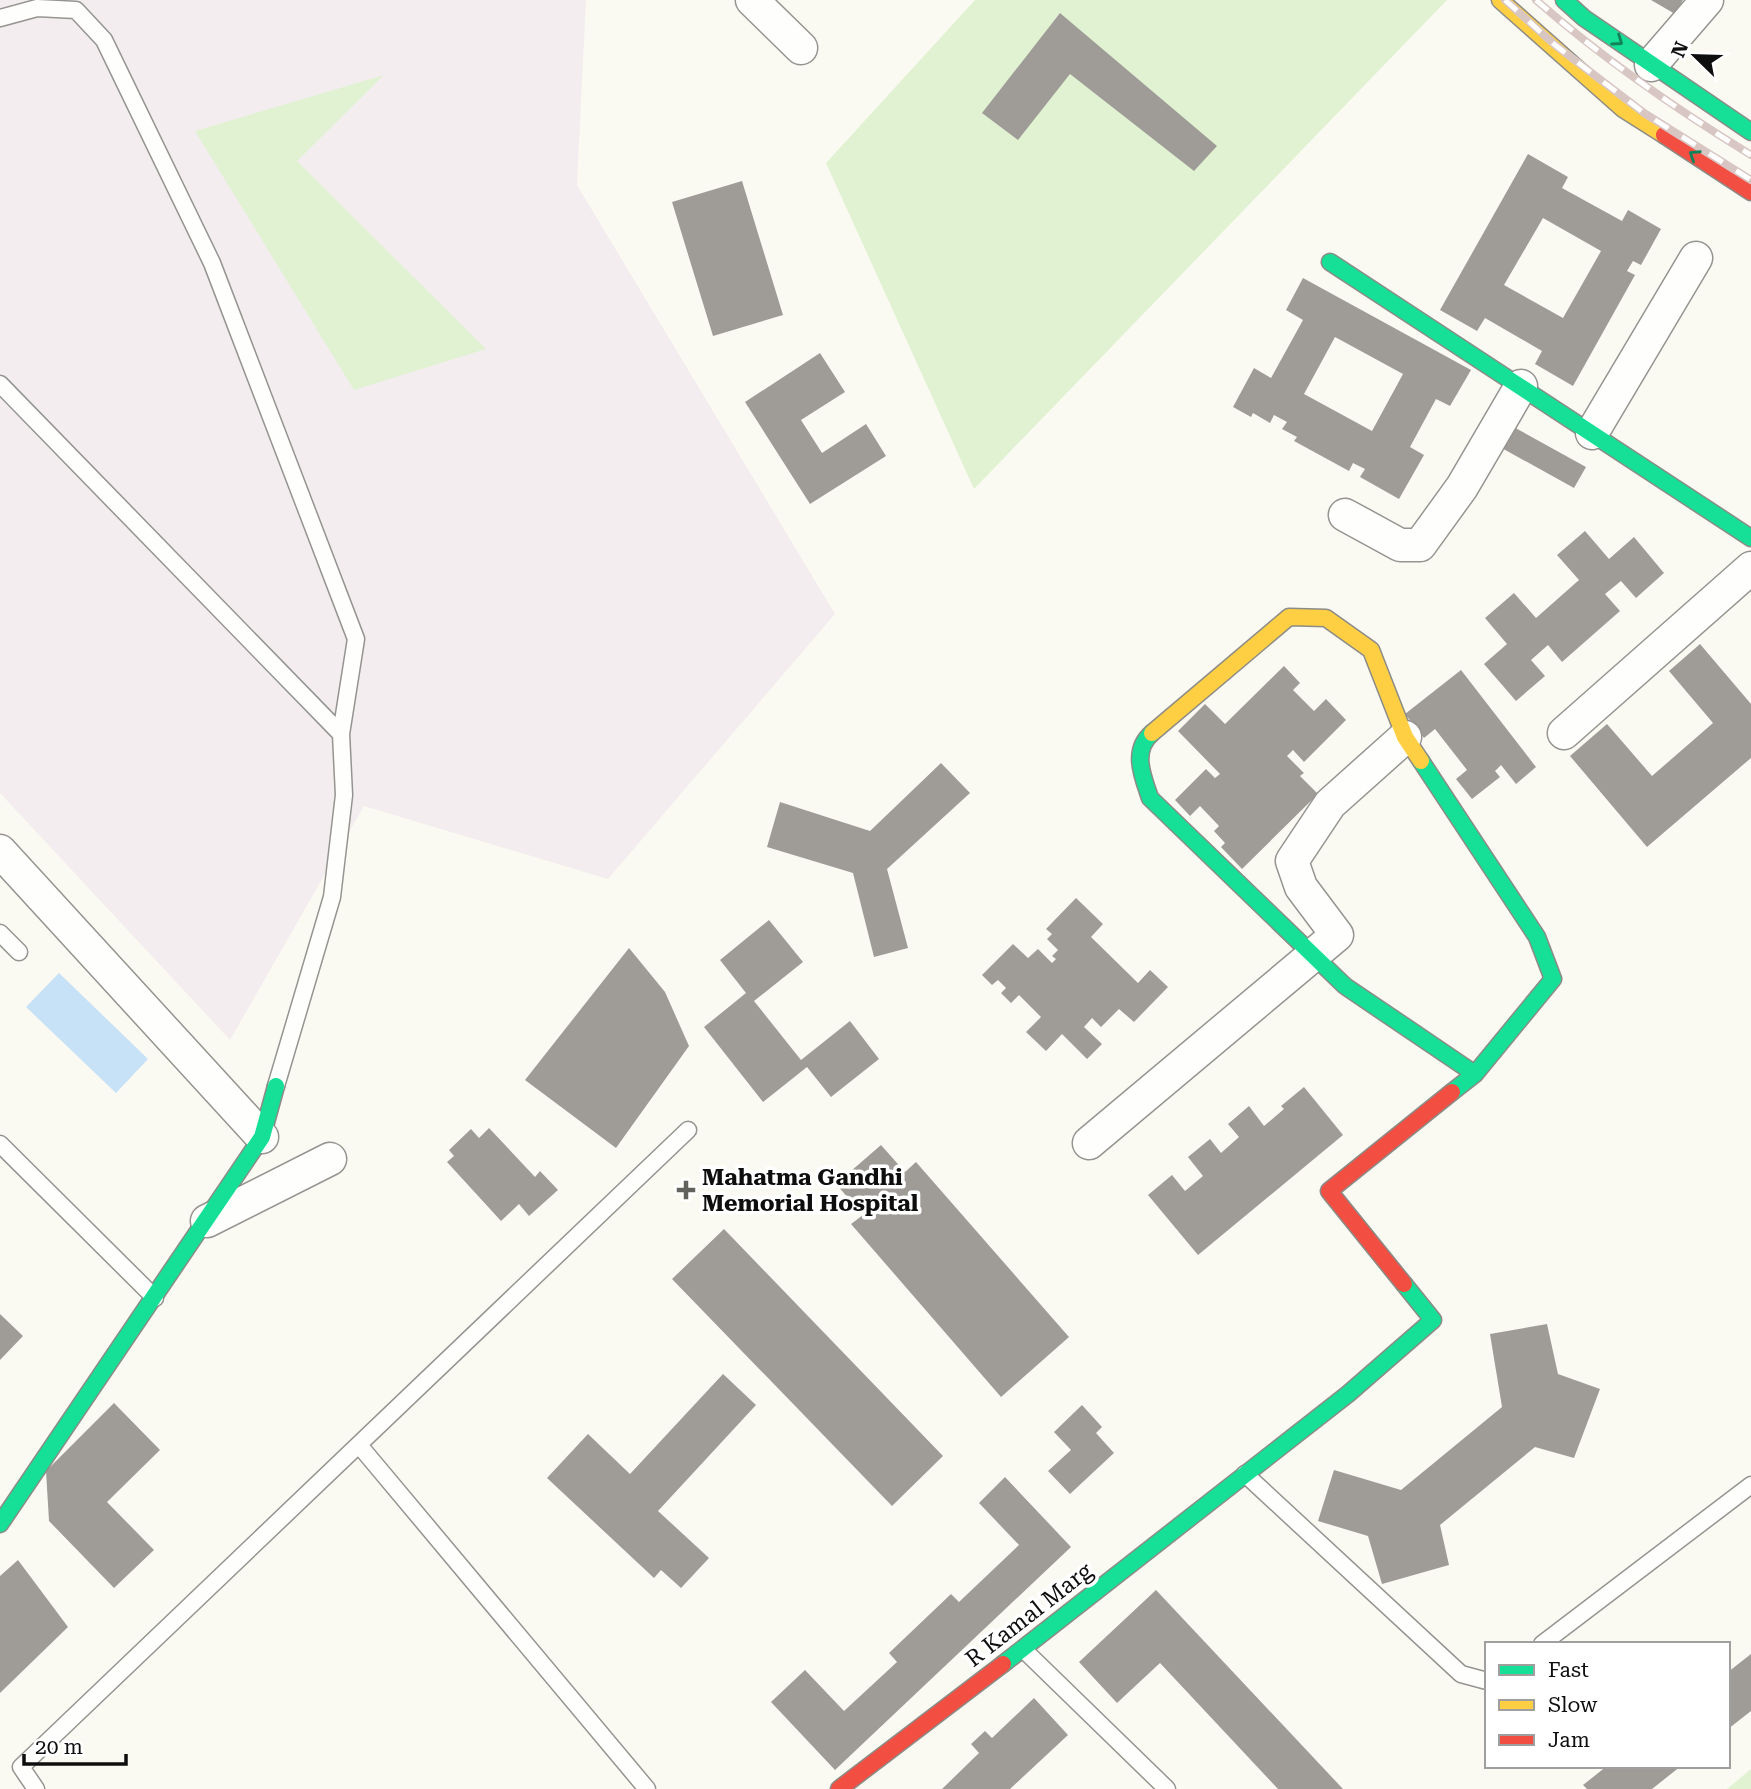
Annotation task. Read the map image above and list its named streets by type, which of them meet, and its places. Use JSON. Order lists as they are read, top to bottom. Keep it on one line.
{"streets":{"street":["R Kamal Marg"]},"places":{"health":["Mahatma Gandhi Memorial Hospital"]},"legend":["Fast","Slow","Jam"],"scale_bar":"20 m","north":"top left"}
